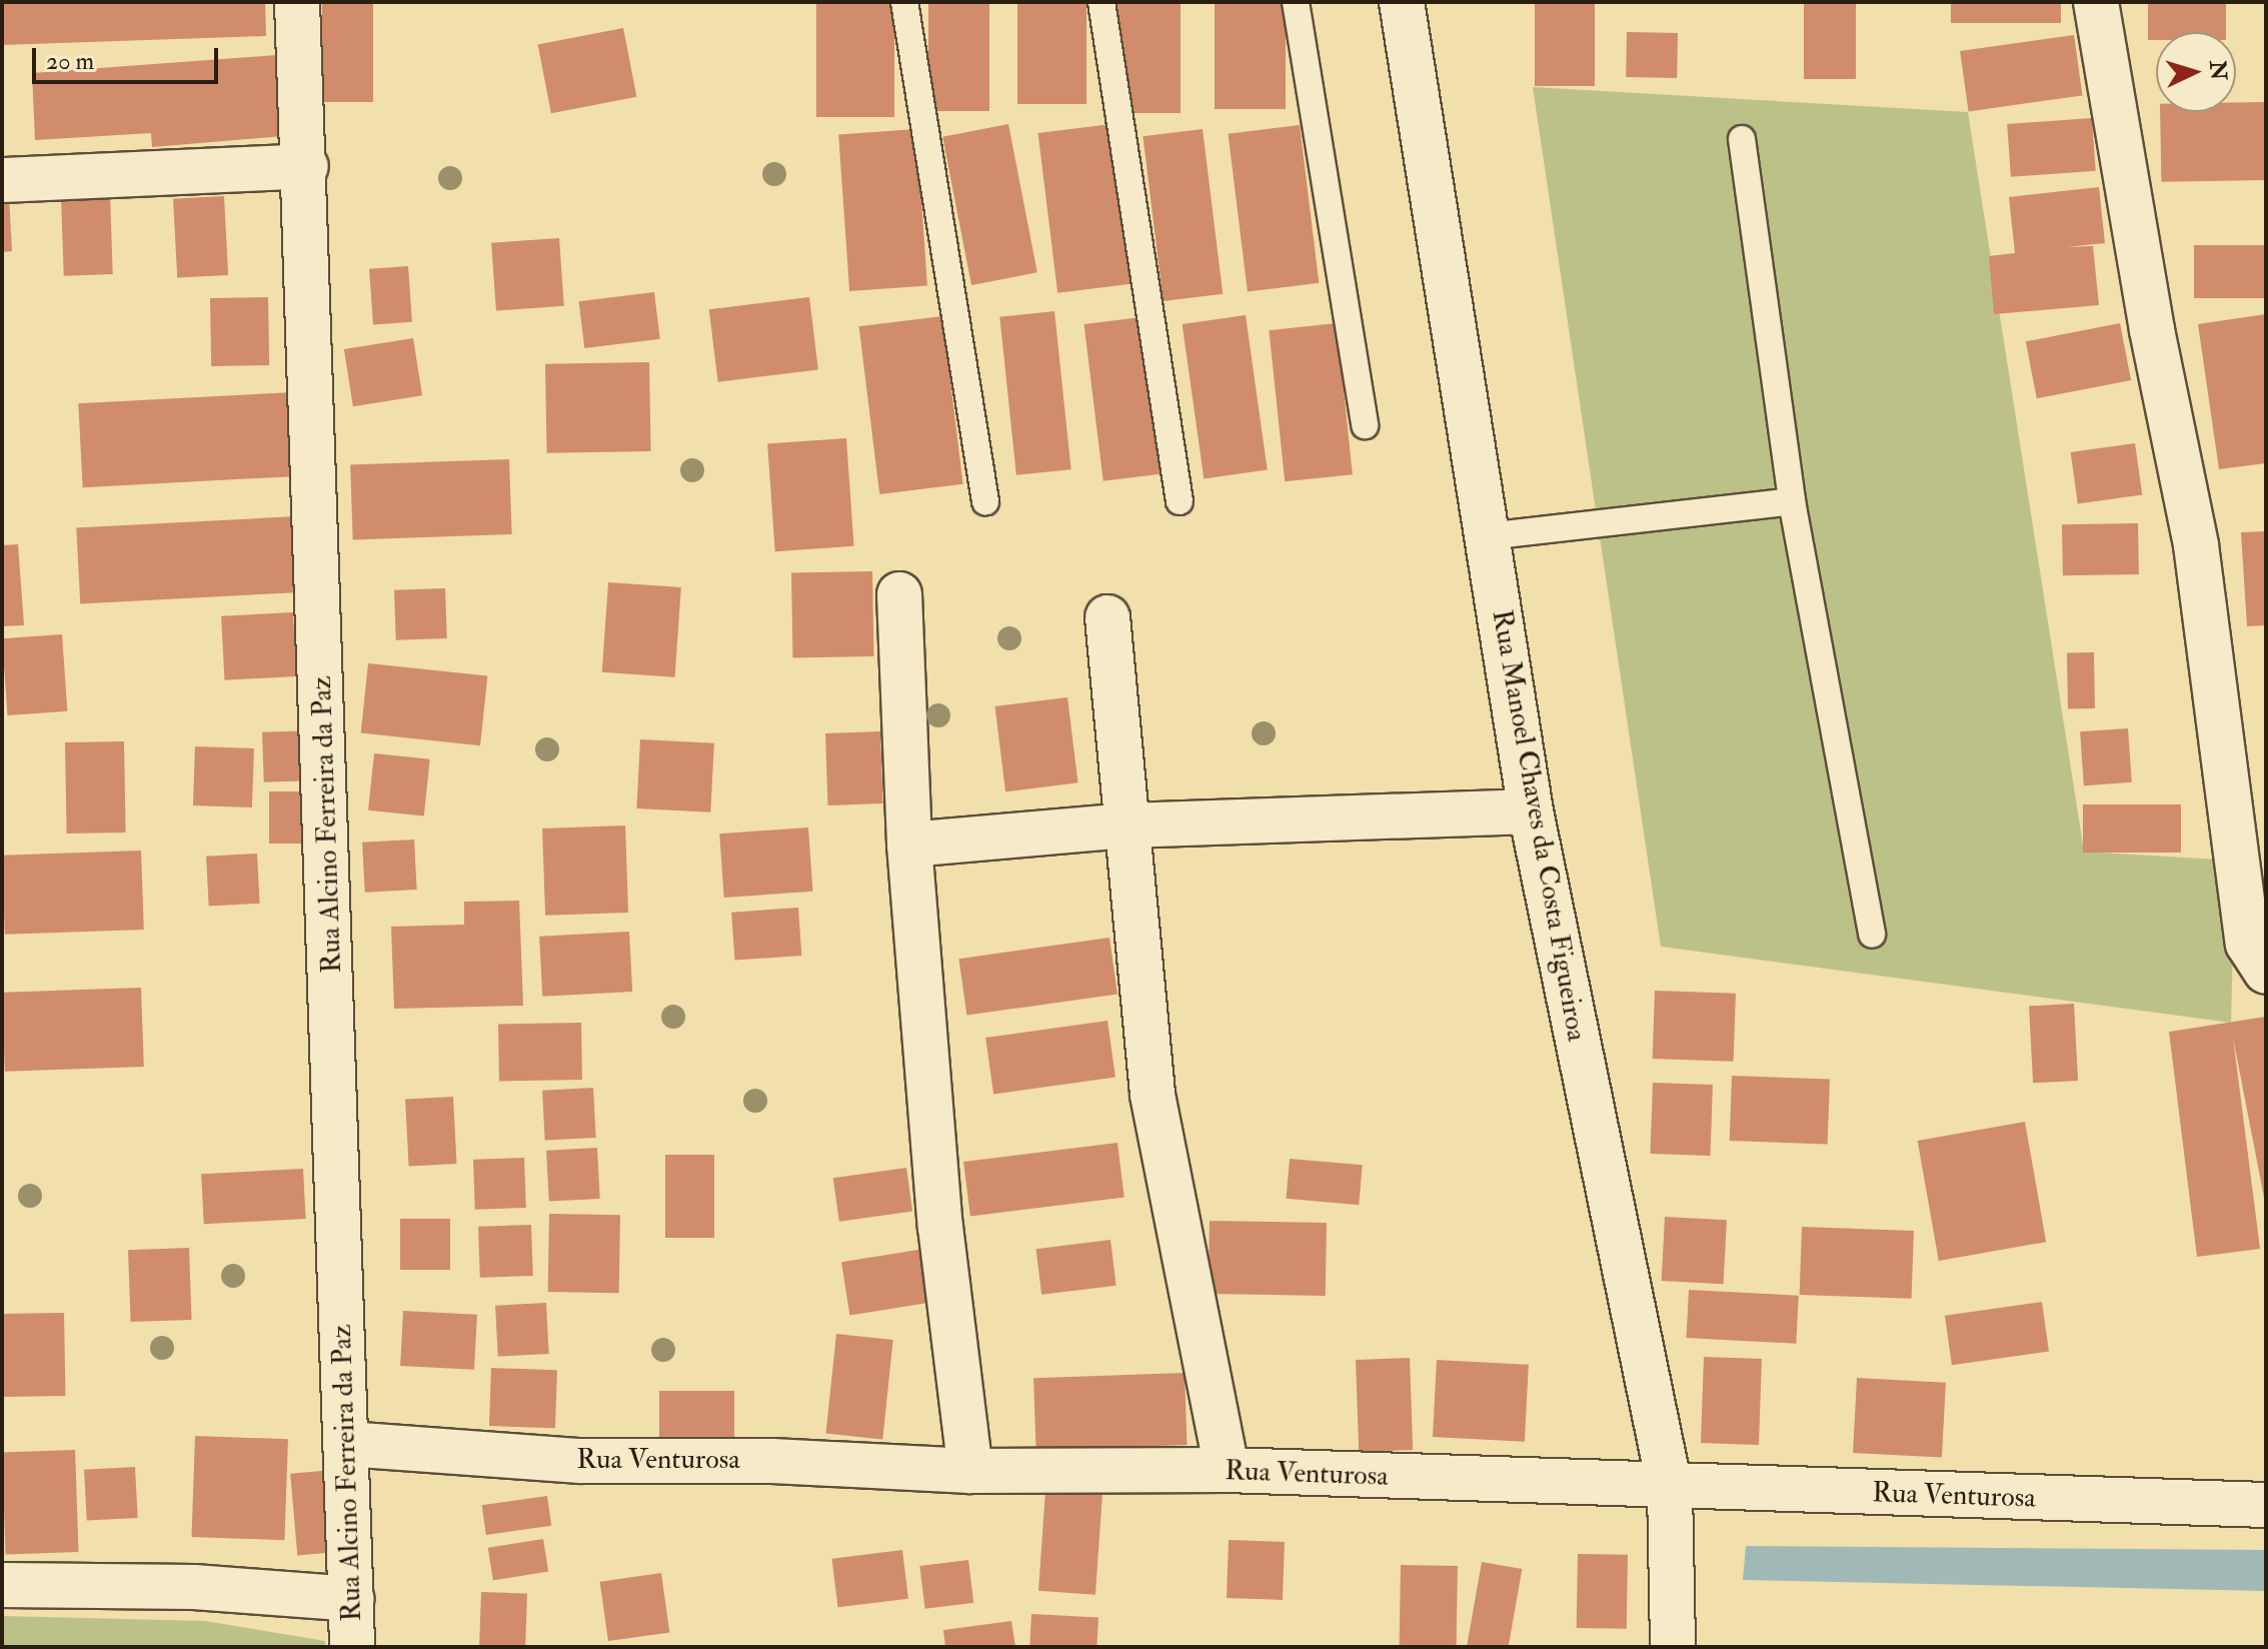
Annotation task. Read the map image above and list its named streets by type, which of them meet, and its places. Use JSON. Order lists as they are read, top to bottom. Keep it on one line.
{"streets":{"street":["Rua Alcino Ferreira da Paz","Rua Manoel Chaves da Costa Figueiroa","Rua Venturosa"]},"crossings":[["Rua Alcino Ferreira da Paz","Rua Venturosa"],["Rua Manoel Chaves da Costa Figueiroa","Rua Venturosa"]],"scale_bar":"20 m","north":"right"}
